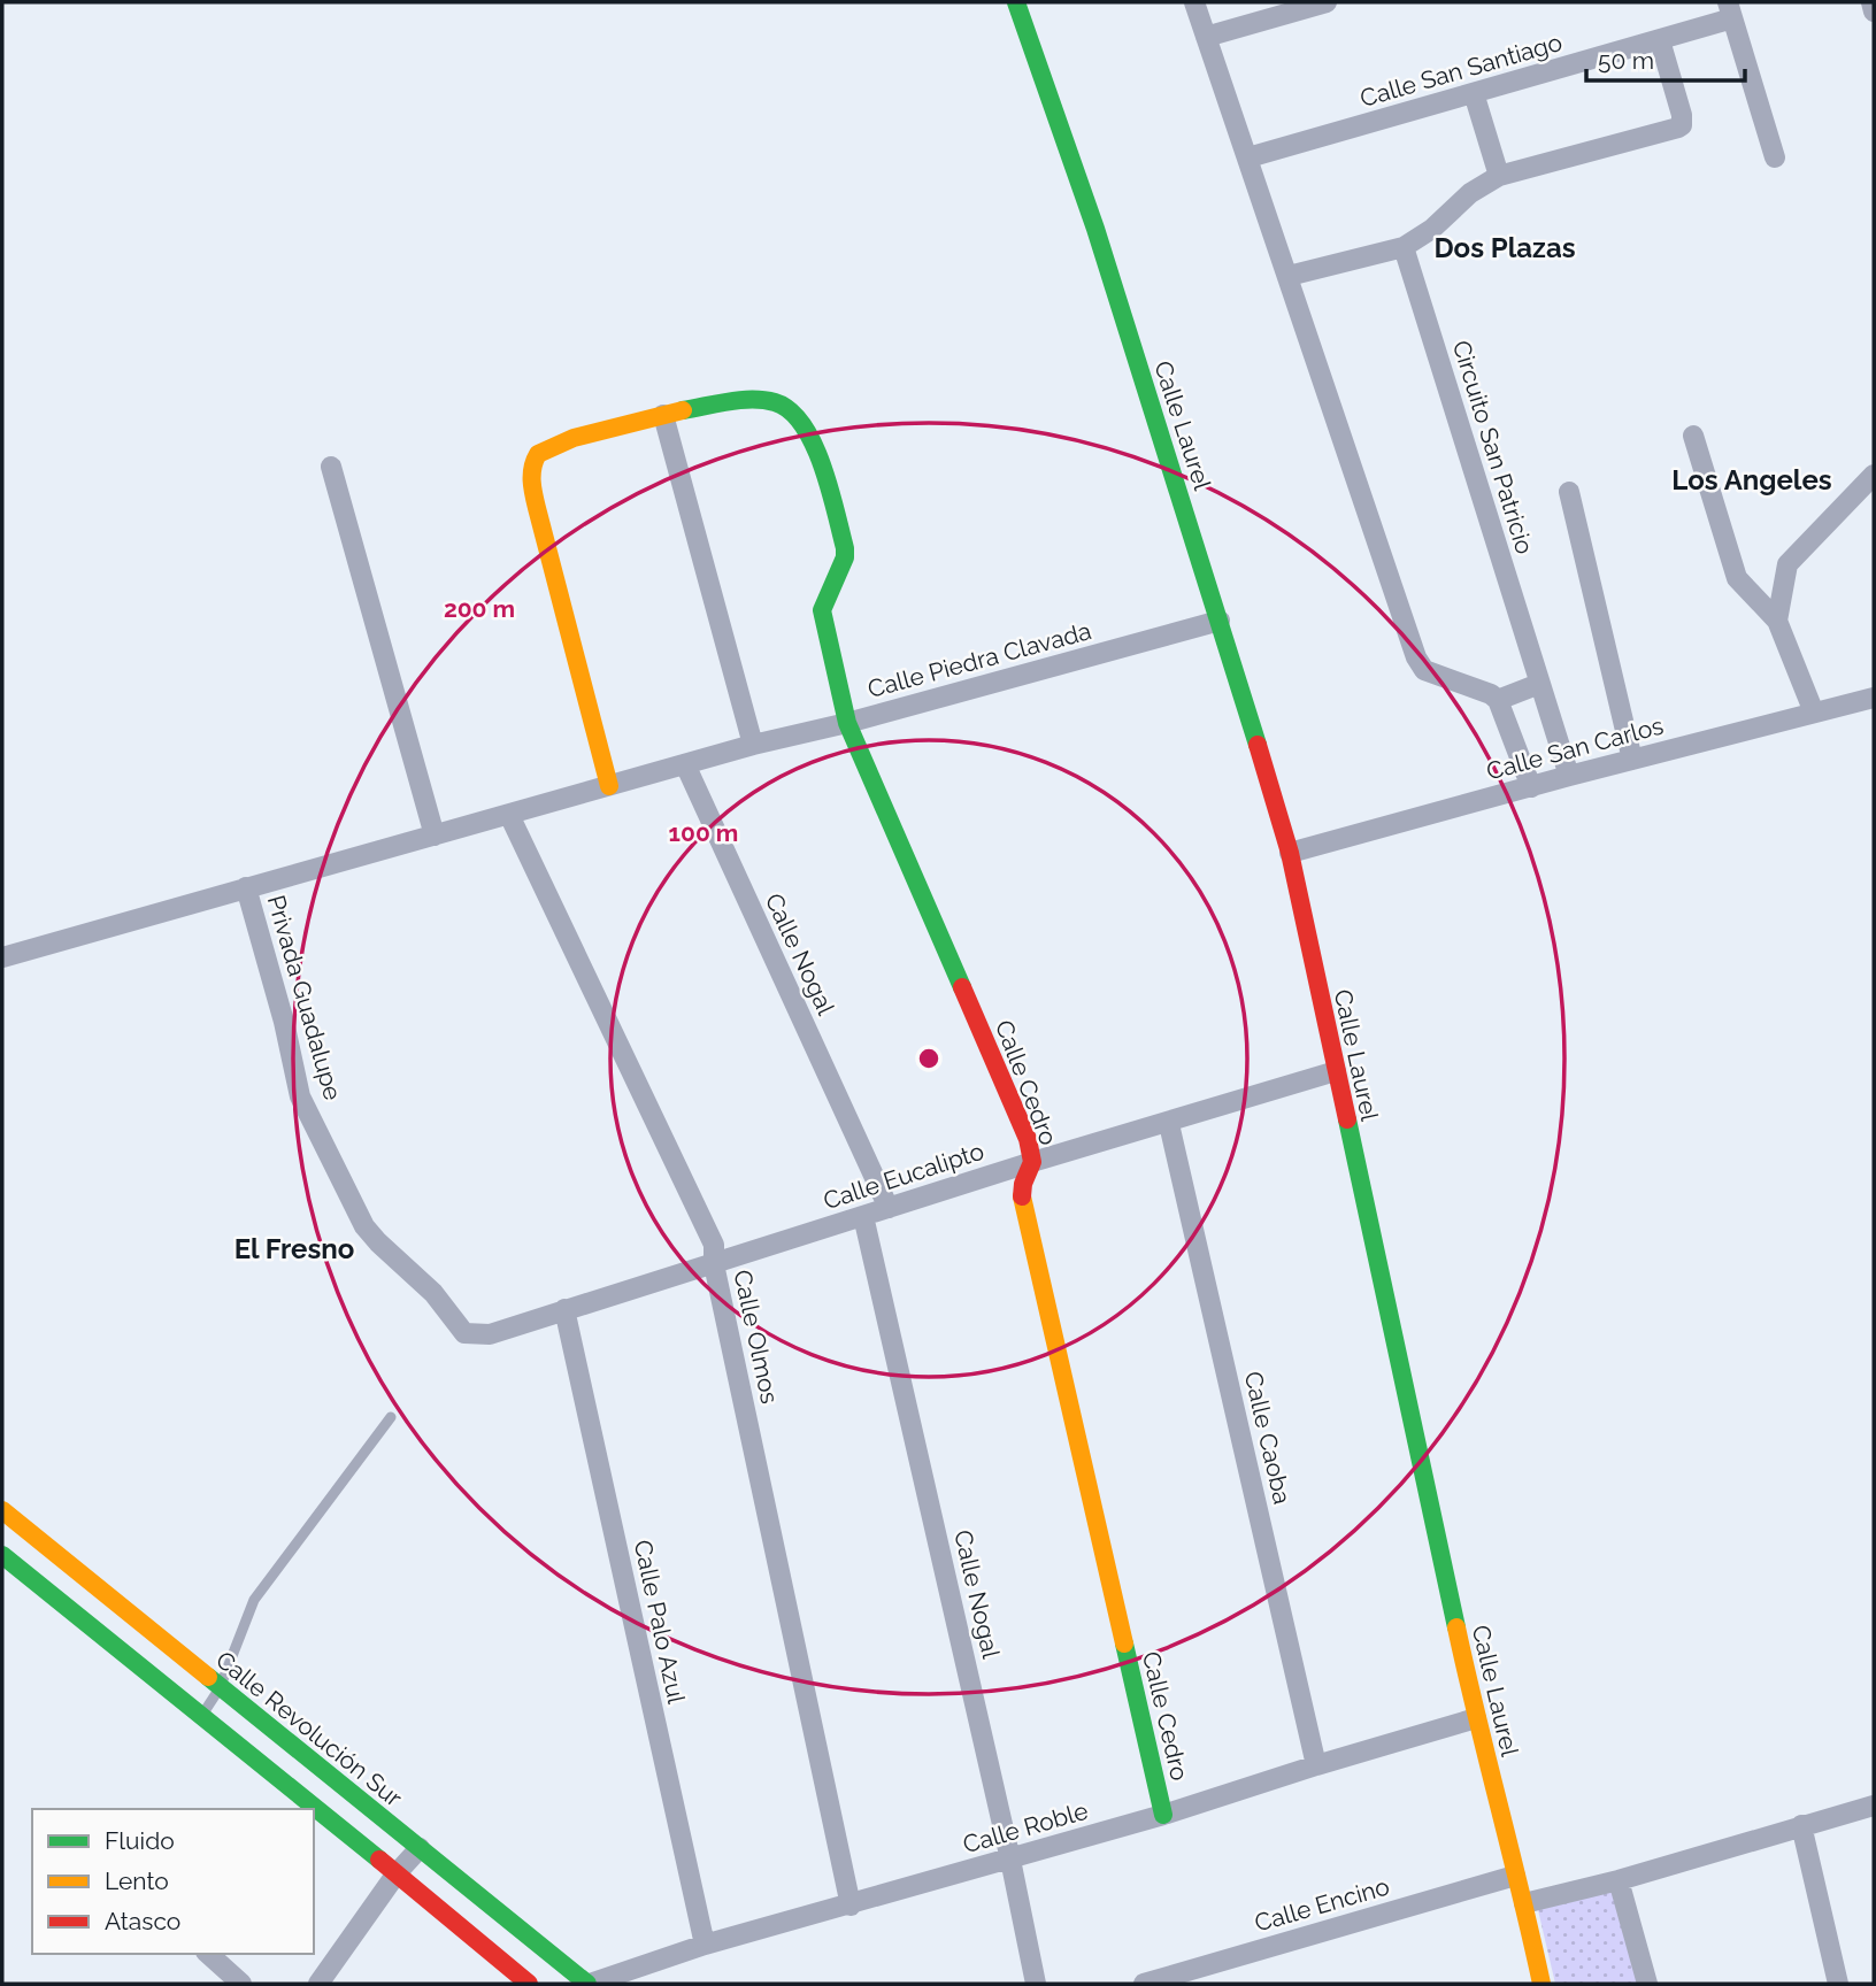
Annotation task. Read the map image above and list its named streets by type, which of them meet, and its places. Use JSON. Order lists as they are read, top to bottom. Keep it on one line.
{"streets":{"street":["Calle San Santiago","Calle Laurel","Circuito San Patricio","Calle Piedra Clavada","Calle San Carlos","Calle Nogal","Privada Guadalupe","Calle Cedro","Calle Eucalipto","Calle Olmos","Calle Caoba","Calle Palo Azul","Calle Revolución Sur","Calle Roble","Calle Encino"]},"crossings":[["Calle Laurel","Calle Piedra Clavada"],["Calle Laurel","Calle San Carlos"],["Calle Laurel","Calle Eucalipto"],["Calle Laurel","Calle Roble"],["Calle Laurel","Calle Encino"],["Circuito San Patricio","Calle San Carlos"],["Calle Piedra Clavada","Calle Nogal"],["Calle Piedra Clavada","Privada Guadalupe"],["Calle Piedra Clavada","Calle Cedro"],["Calle Piedra Clavada","Calle Olmos"],["Calle Nogal","Calle Eucalipto"],["Calle Nogal","Calle Roble"],["Privada Guadalupe","Calle Eucalipto"],["Calle Cedro","Calle Eucalipto"],["Calle Cedro","Calle Roble"],["Calle Eucalipto","Calle Olmos"],["Calle Eucalipto","Calle Caoba"],["Calle Eucalipto","Calle Palo Azul"],["Calle Olmos","Calle Roble"],["Calle Caoba","Calle Roble"],["Calle Palo Azul","Calle Roble"],["Calle Revolución Sur","Calle Roble"]],"districts":["Dos Plazas","Los Angeles","El Fresno"],"legend":["Fluido","Lento","Atasco"],"scale_bar":"50 m","rings":["200 m","100 m"]}
